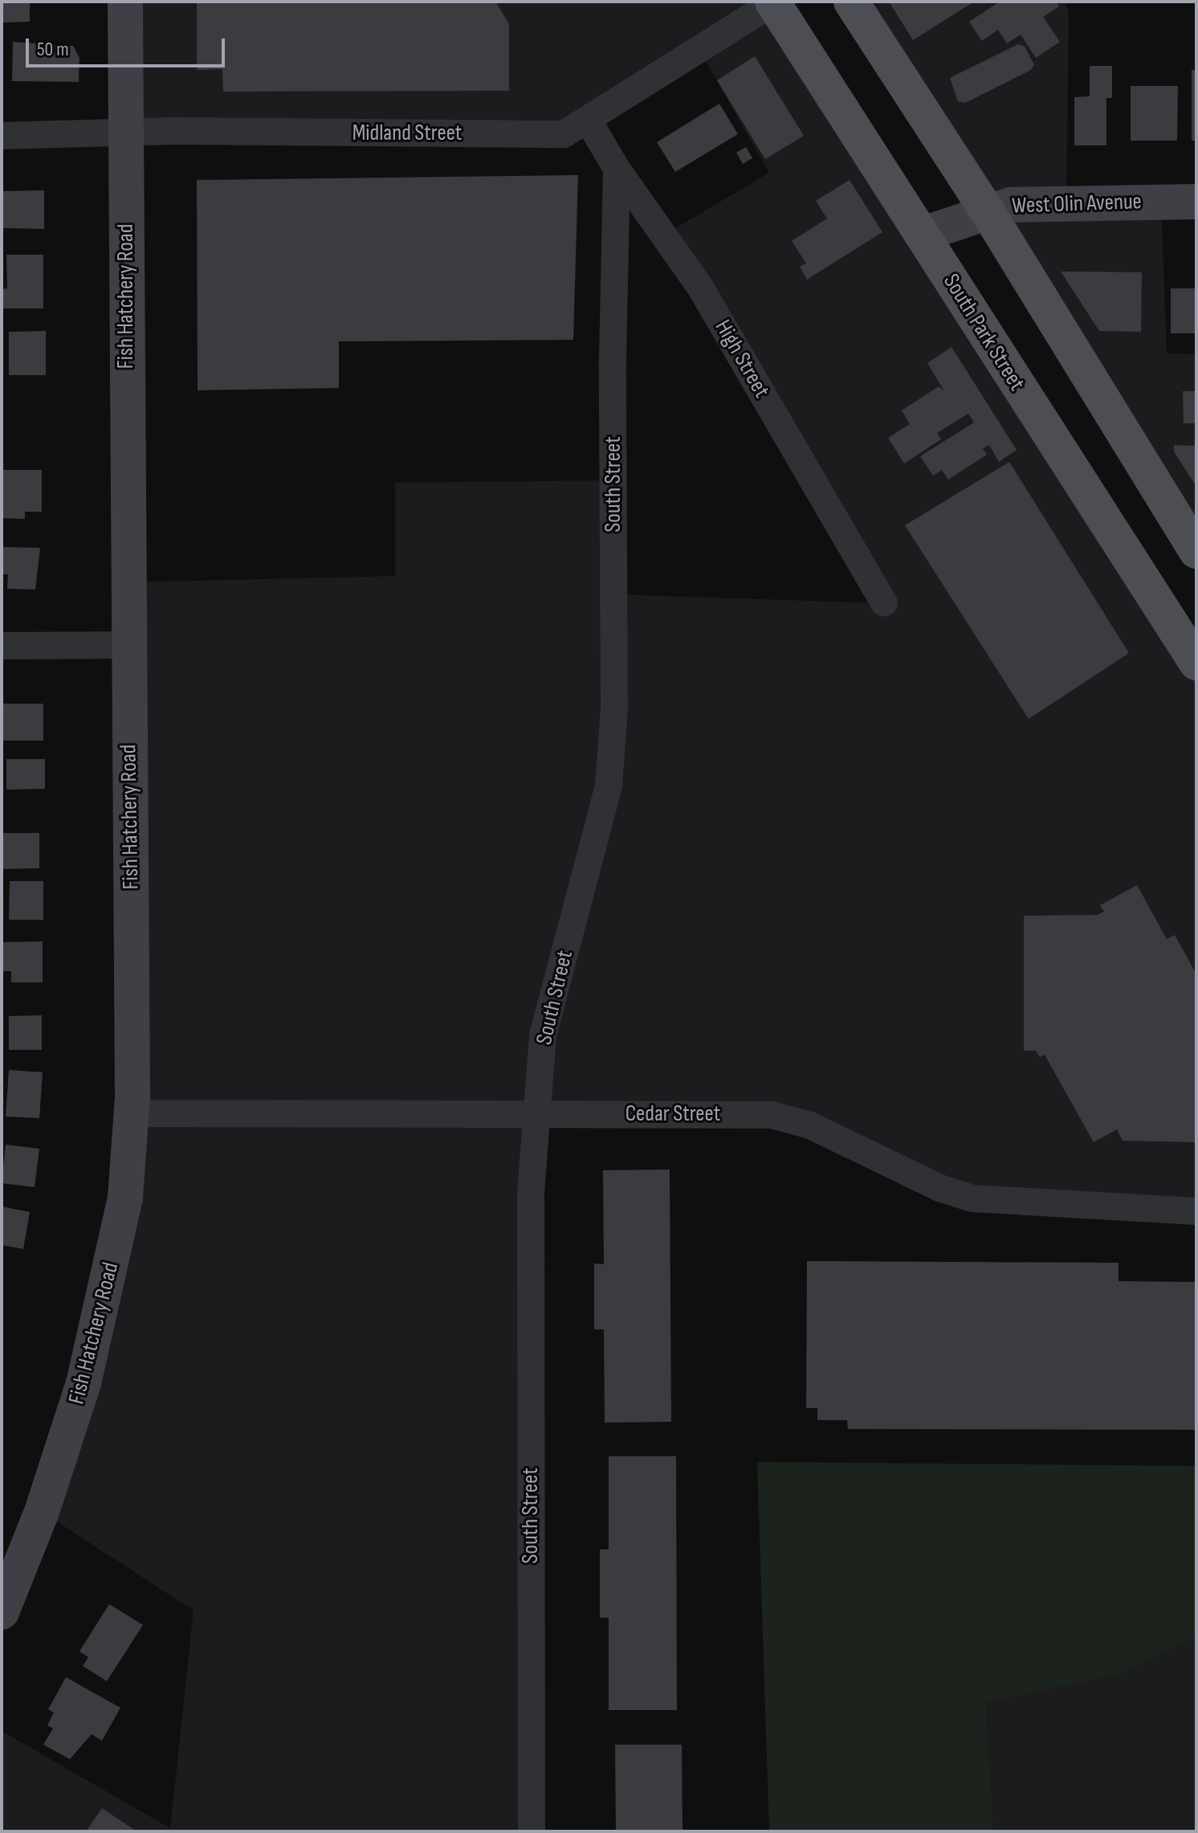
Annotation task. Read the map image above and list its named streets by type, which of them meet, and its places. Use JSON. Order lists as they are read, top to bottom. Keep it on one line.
{"streets":{"main road":["West Olin Avenue","Fish Hatchery Road","South Park Street"],"street":["Midland Street","High Street","South Street","Cedar Street"]},"crossings":[["Midland Street","Fish Hatchery Road"],["Midland Street","South Park Street"],["Midland Street","High Street"],["West Olin Avenue","South Park Street"],["Fish Hatchery Road","Cedar Street"],["High Street","South Street"],["South Street","Cedar Street"]],"scale_bar":"50 m"}
